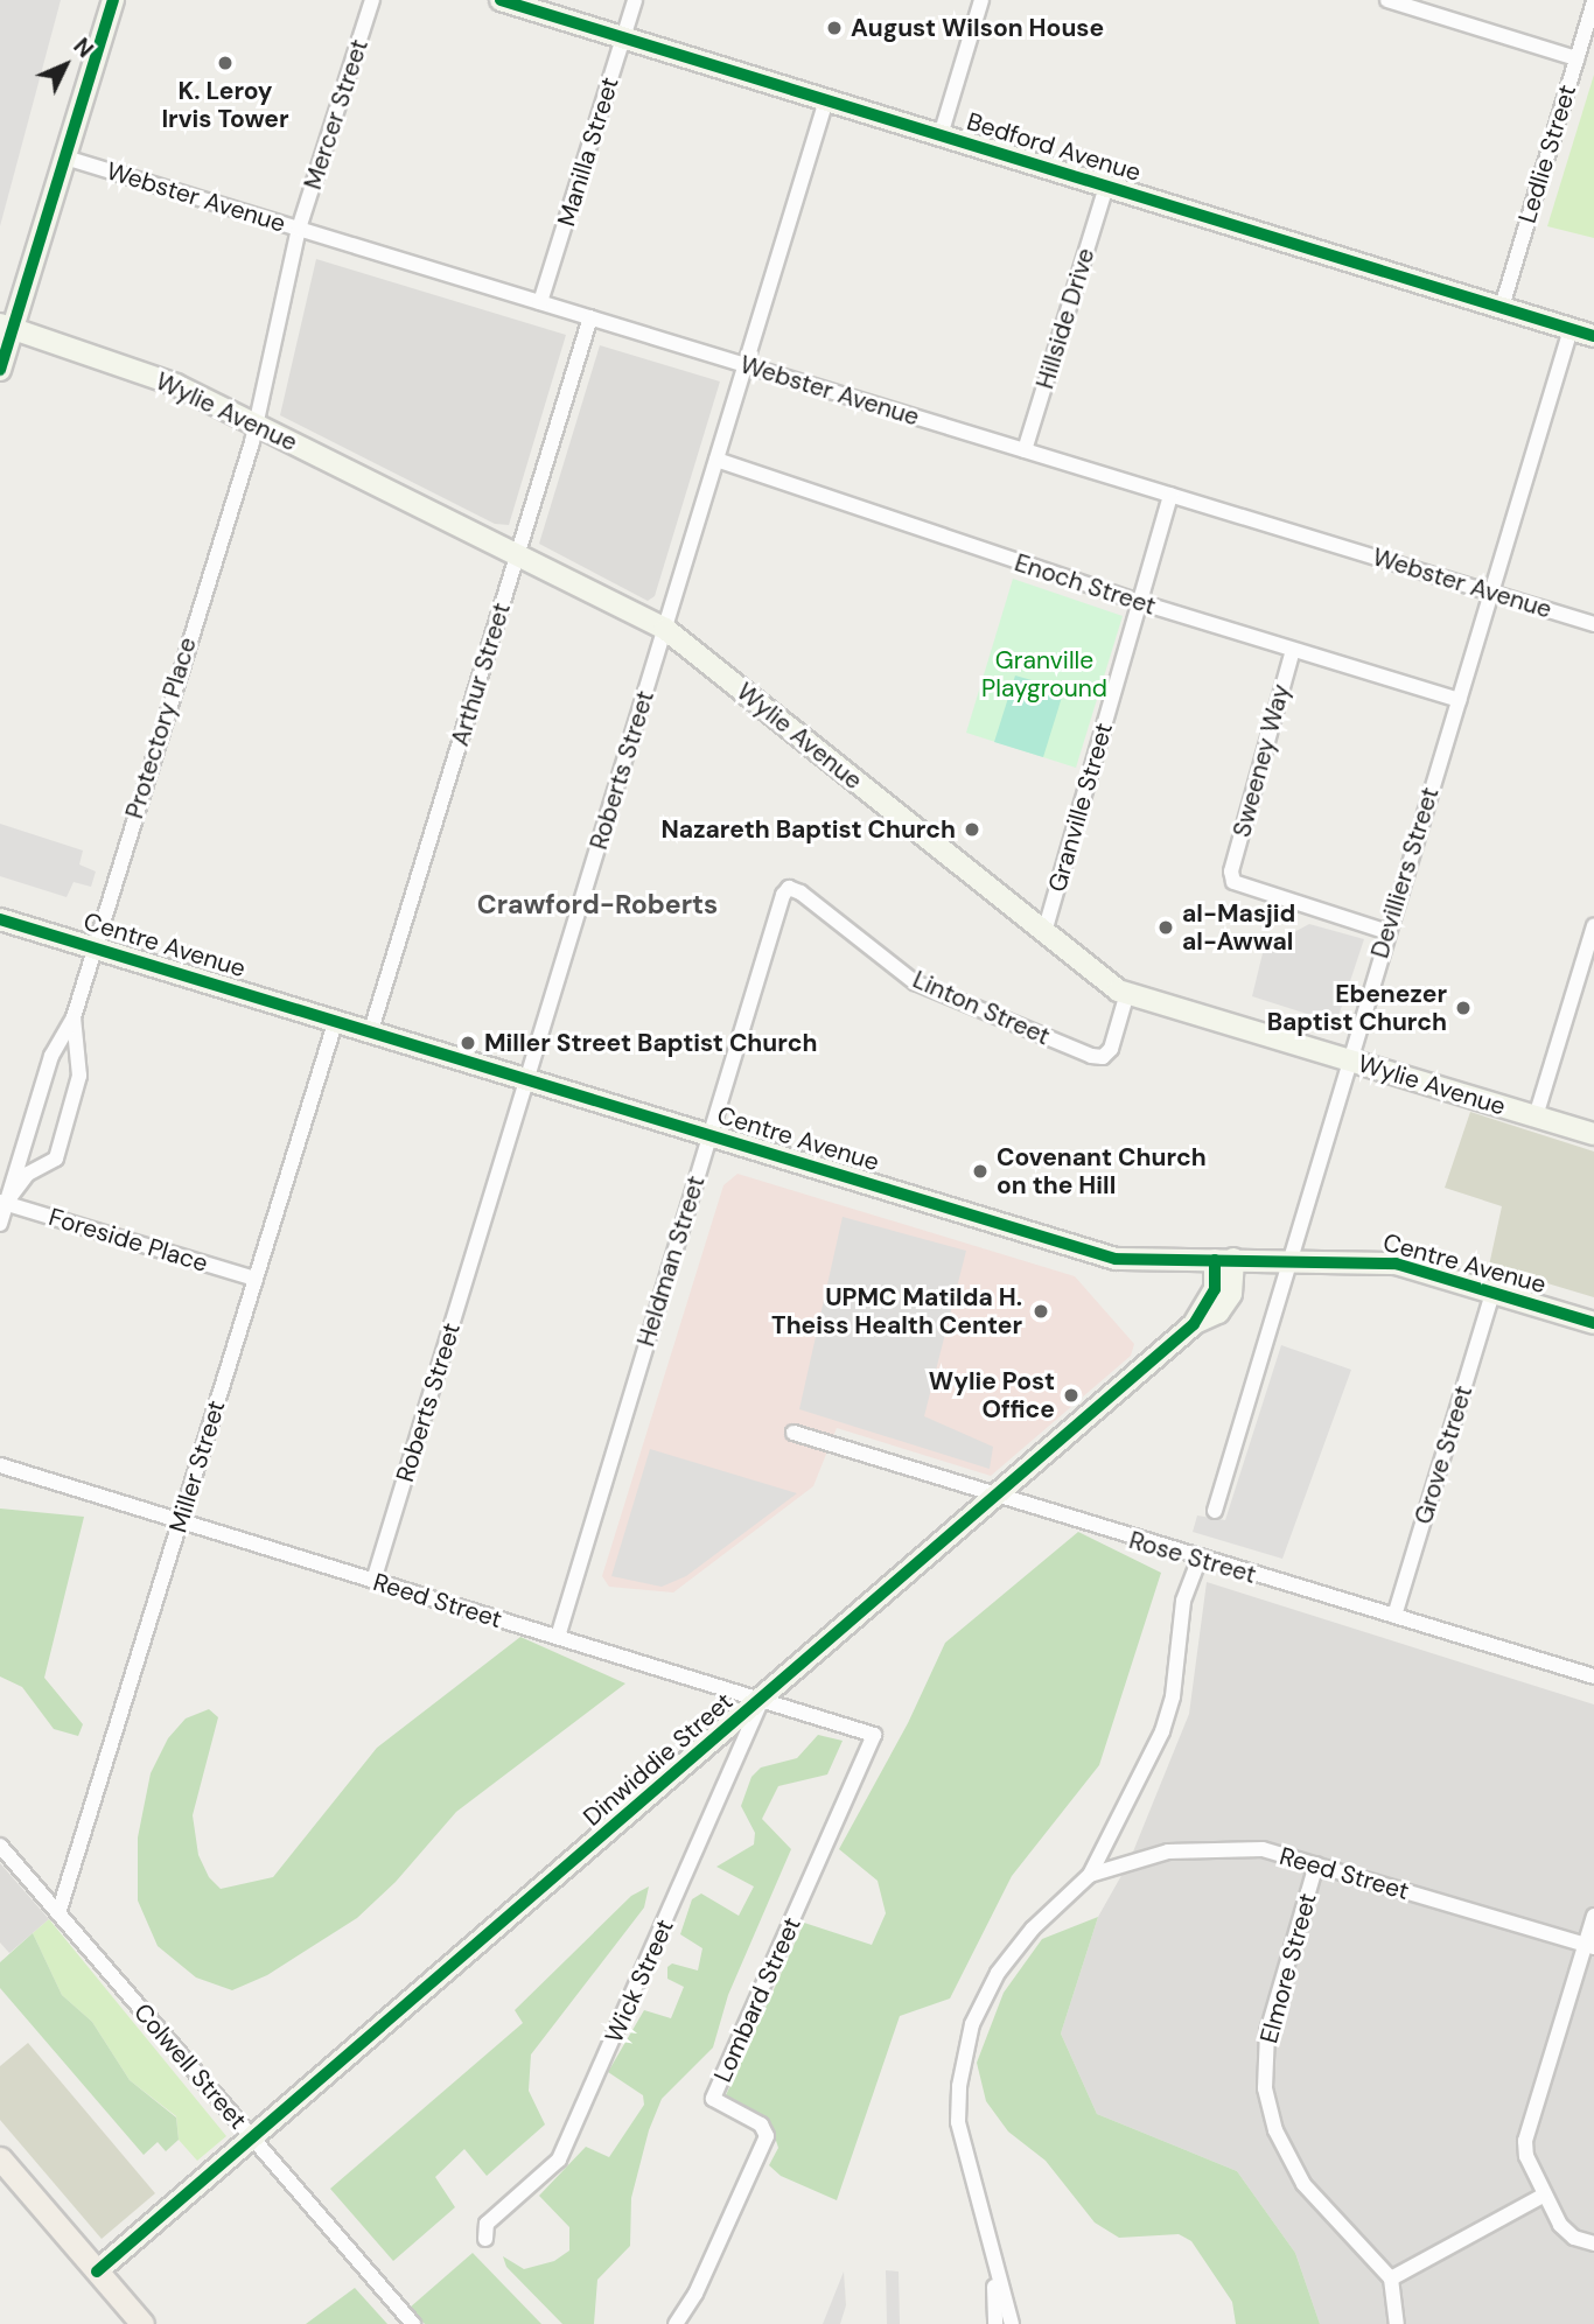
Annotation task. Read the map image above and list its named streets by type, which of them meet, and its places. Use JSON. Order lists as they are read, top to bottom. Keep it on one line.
{"streets":{"street":["Mercer Street","Bedford Avenue","Manilla Street","Ledlie Street","Webster Avenue","Hillside Drive","Wylie Avenue","Enoch Street","Arthur Street","Protectory Place","Sweeney Way","Roberts Street","Granville Street","Devilliers Street","Centre Avenue","Linton Street","Foreside Place","Heldman Street","Grove Street","Miller Street","Rose Street","Reed Street","Dinwiddie Street","Elmore Street","Wick Street","Lombard Street","Colwell Street"]},"crossings":[["Mercer Street","Webster Avenue"],["Mercer Street","Protectory Place"],["Bedford Avenue","Manilla Street"],["Bedford Avenue","Ledlie Street"],["Bedford Avenue","Hillside Drive"],["Bedford Avenue","Roberts Street"],["Bedford Avenue","Devilliers Street"],["Manilla Street","Webster Avenue"],["Webster Avenue","Hillside Drive"],["Webster Avenue","Arthur Street"],["Webster Avenue","Protectory Place"],["Webster Avenue","Roberts Street"],["Webster Avenue","Granville Street"],["Webster Avenue","Devilliers Street"],["Wylie Avenue","Arthur Street"],["Wylie Avenue","Protectory Place"],["Wylie Avenue","Roberts Street"],["Wylie Avenue","Granville Street"],["Wylie Avenue","Devilliers Street"],["Wylie Avenue","Linton Street"],["Enoch Street","Sweeney Way"],["Enoch Street","Roberts Street"],["Enoch Street","Granville Street"],["Enoch Street","Devilliers Street"],["Arthur Street","Centre Avenue"],["Protectory Place","Centre Avenue"],["Sweeney Way","Devilliers Street"],["Roberts Street","Centre Avenue"],["Roberts Street","Reed Street"],["Devilliers Street","Centre Avenue"],["Centre Avenue","Heldman Street"],["Centre Avenue","Grove Street"],["Centre Avenue","Miller Street"],["Centre Avenue","Dinwiddie Street"],["Linton Street","Heldman Street"],["Foreside Place","Miller Street"],["Heldman Street","Reed Street"],["Grove Street","Rose Street"],["Miller Street","Reed Street"],["Miller Street","Colwell Street"],["Rose Street","Dinwiddie Street"],["Reed Street","Dinwiddie Street"],["Reed Street","Elmore Street"],["Reed Street","Wick Street"],["Reed Street","Lombard Street"],["Dinwiddie Street","Wick Street"],["Dinwiddie Street","Colwell Street"]],"districts":["Crawford-Roberts"],"parks":["Granville Playground"],"places":["August Wilson House","K. Leroy Irvis Tower","Nazareth Baptist Church","al-Masjid al-Awwal","Ebenezer Baptist Church","Miller Street Baptist Church","Covenant Church on the Hill","UPMC Matilda H. Theiss Health Center","Wylie Post Office"],"north":"top right"}
